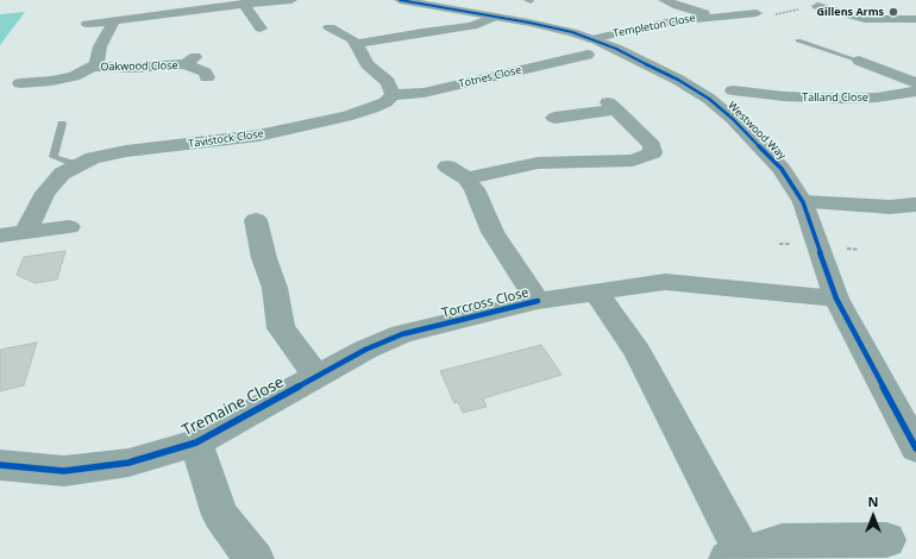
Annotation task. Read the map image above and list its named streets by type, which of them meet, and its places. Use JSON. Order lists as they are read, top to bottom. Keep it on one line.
{"streets":{"street":["Templeton Close","Oakwood Close","Totnes Close","Talland Close","Westwood Way","Tavistock Close","Torcross Close","Tremaine Close"]},"crossings":[["Templeton Close","Totnes Close"],["Templeton Close","Westwood Way"],["Totnes Close","Westwood Way"],["Totnes Close","Tavistock Close"],["Westwood Way","Torcross Close"],["Torcross Close","Tremaine Close"]],"places":["Gillens Arms"],"north":"top"}
